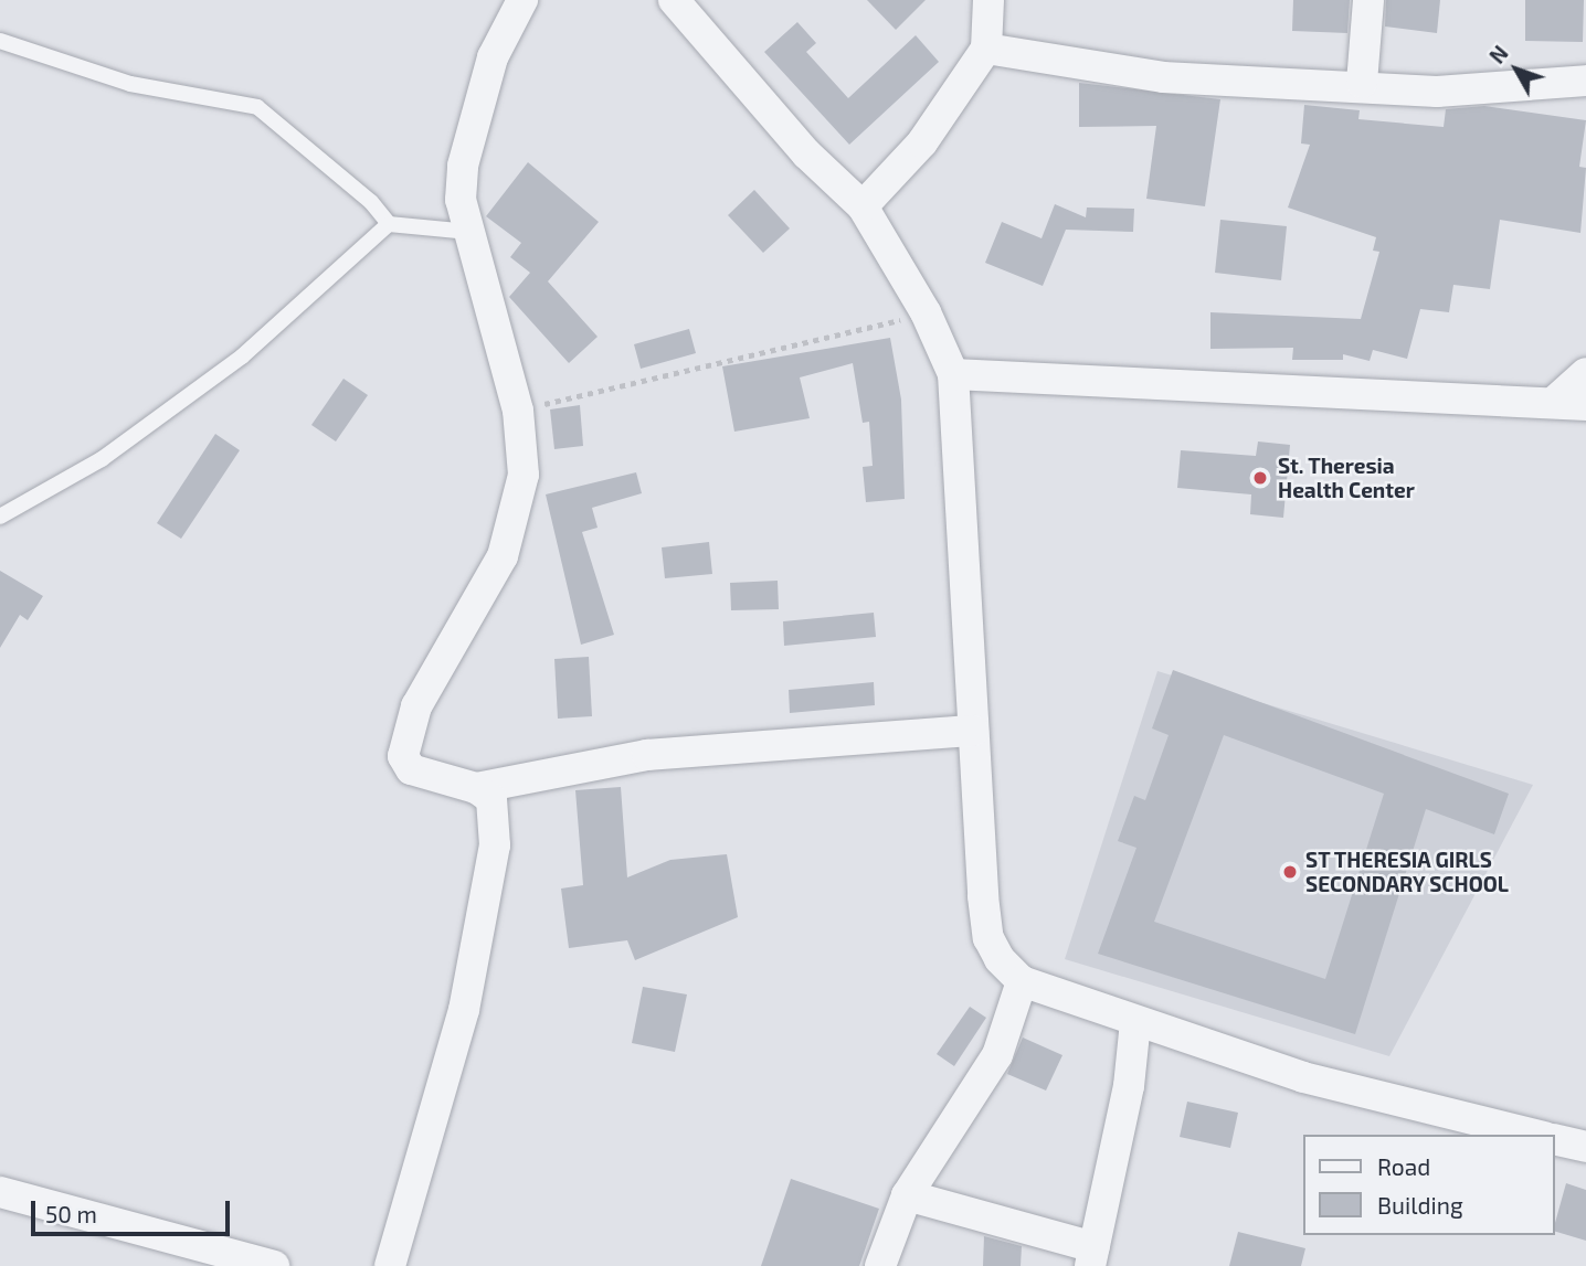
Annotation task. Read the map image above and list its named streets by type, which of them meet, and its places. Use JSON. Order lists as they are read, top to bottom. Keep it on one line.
{"places":["St. Theresia Health Center","ST THERESIA GIRLS SECONDARY SCHOOL"],"legend":["Road","Building"],"scale_bar":"50 m","north":"top left"}
